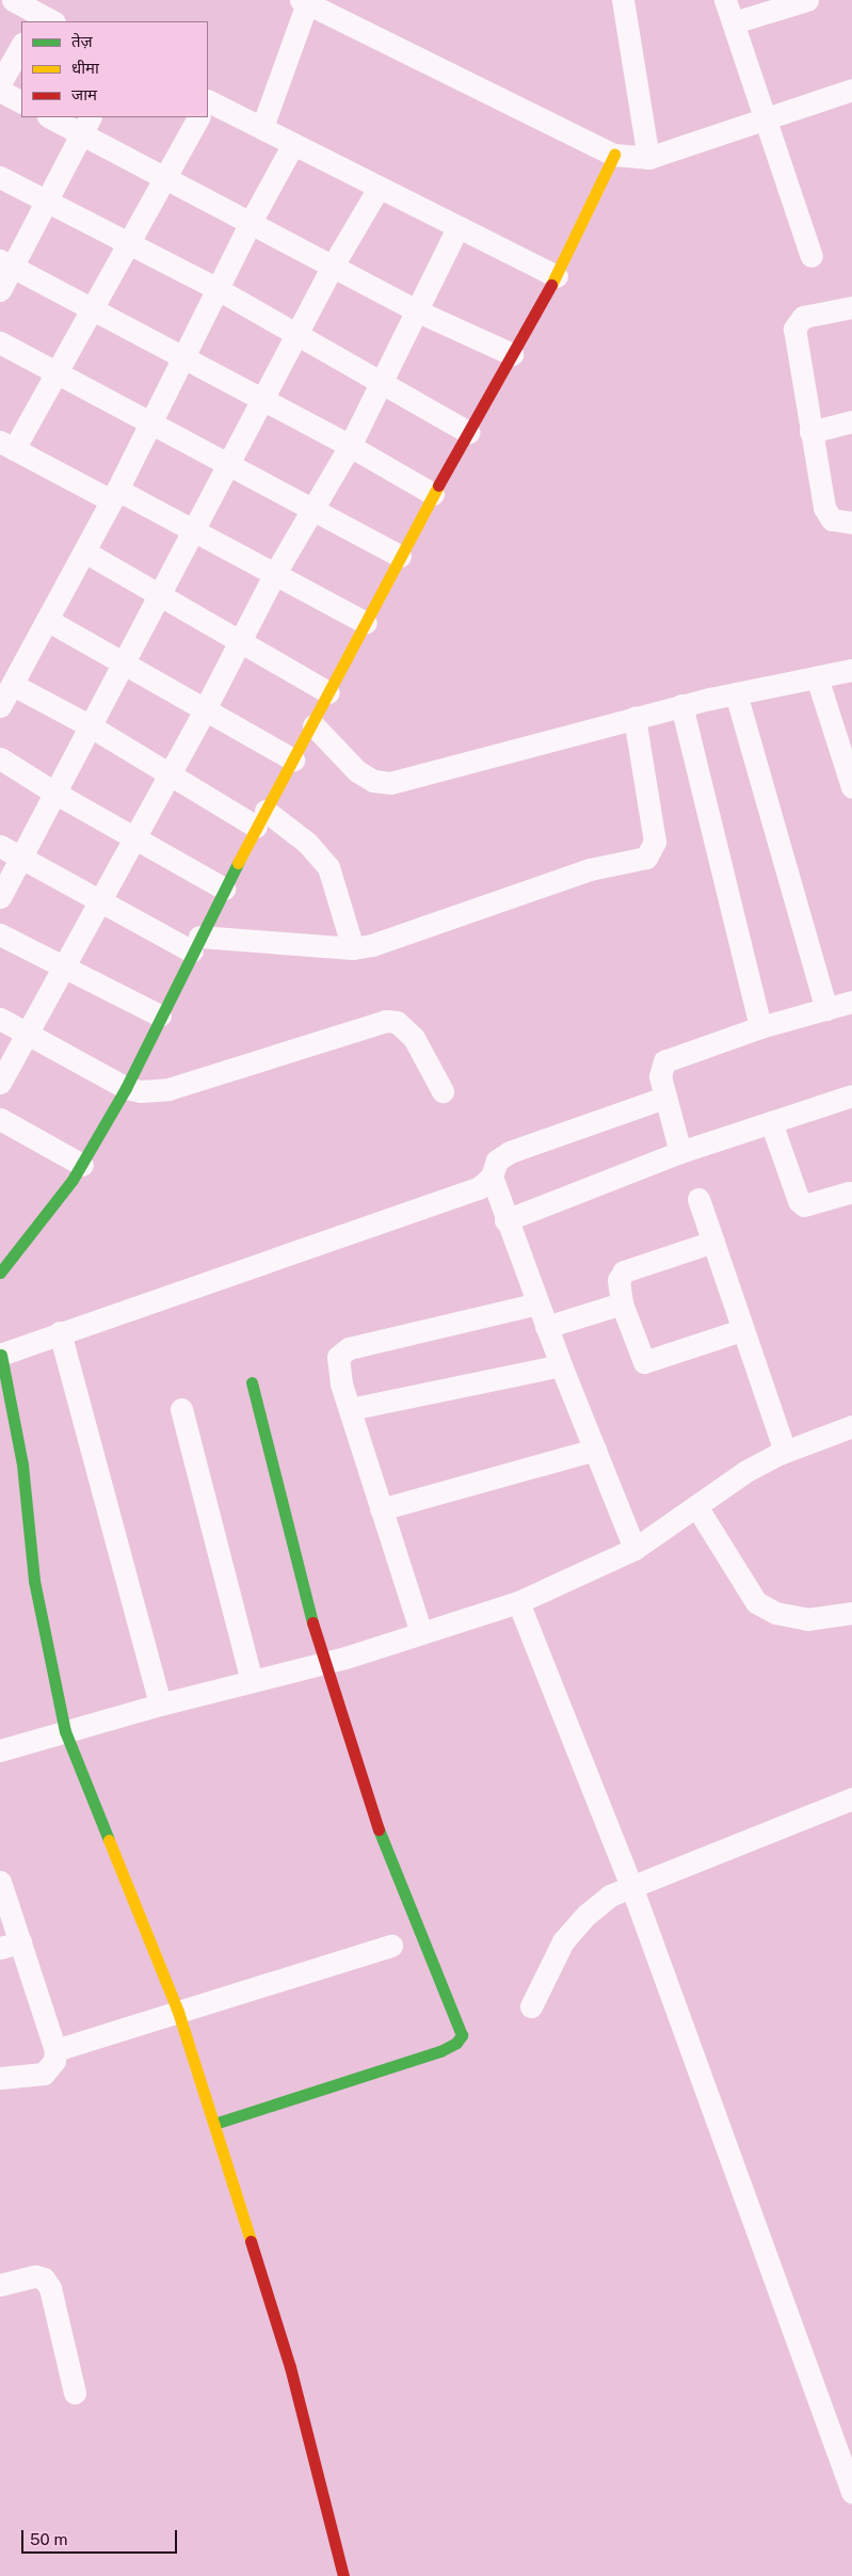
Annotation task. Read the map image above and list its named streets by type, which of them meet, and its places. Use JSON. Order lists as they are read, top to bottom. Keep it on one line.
{"legend":["तेज़","धीमा","जाम"],"scale_bar":"50 m"}
